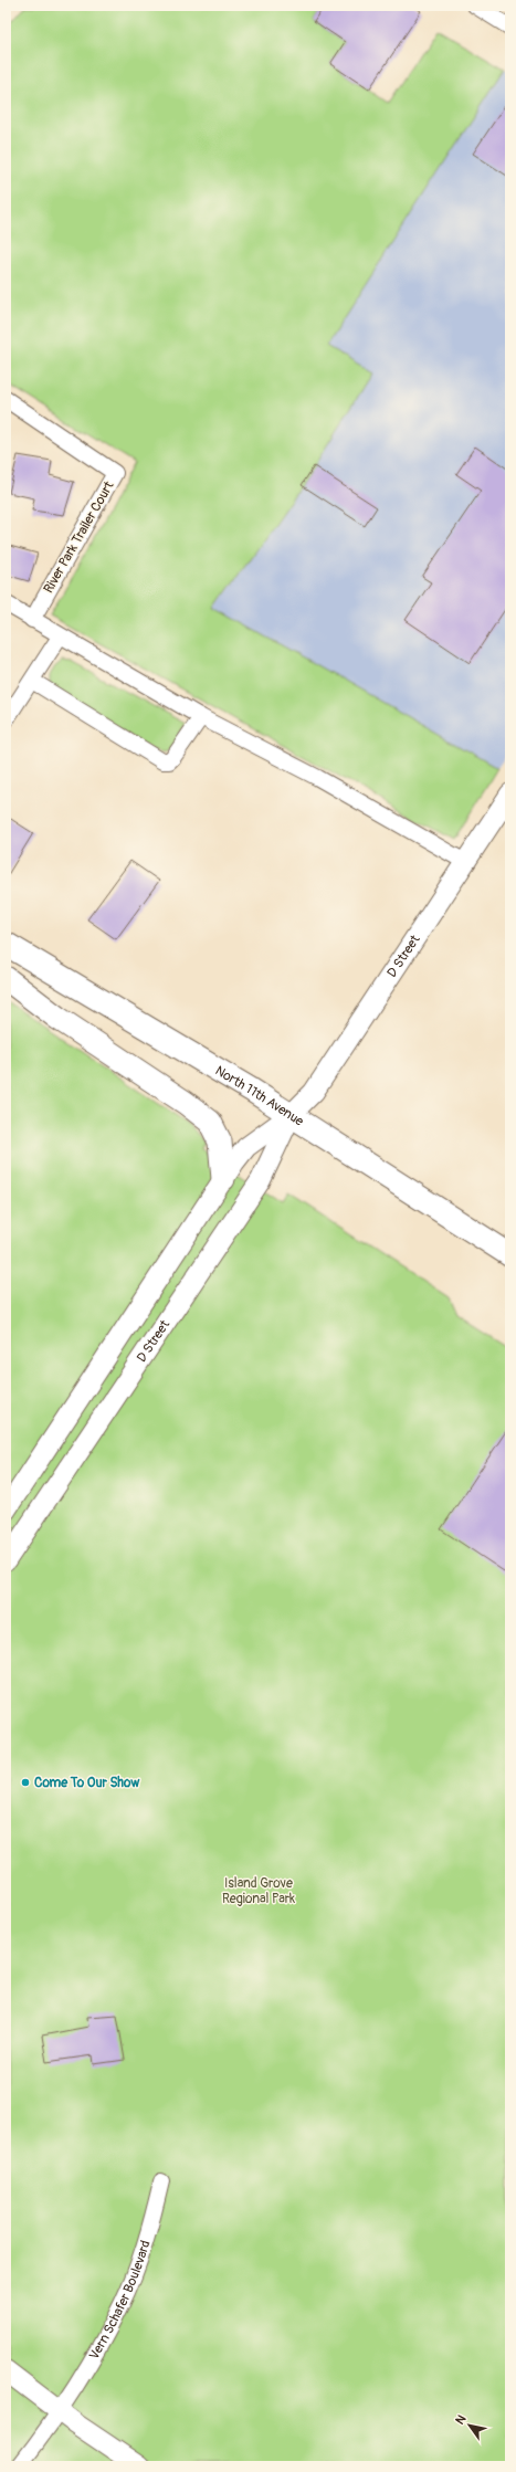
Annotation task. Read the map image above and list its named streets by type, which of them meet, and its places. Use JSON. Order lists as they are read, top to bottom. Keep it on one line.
{"streets":{"main road":["North 11th Avenue"],"street":["River Park Trailer Court","D Street","Vern Schafer Boulevard"]},"crossings":[["D Street","North 11th Avenue"]],"parks":["Island Grove Regional Park"],"places":["Come To Our Show"],"north":"top left"}
